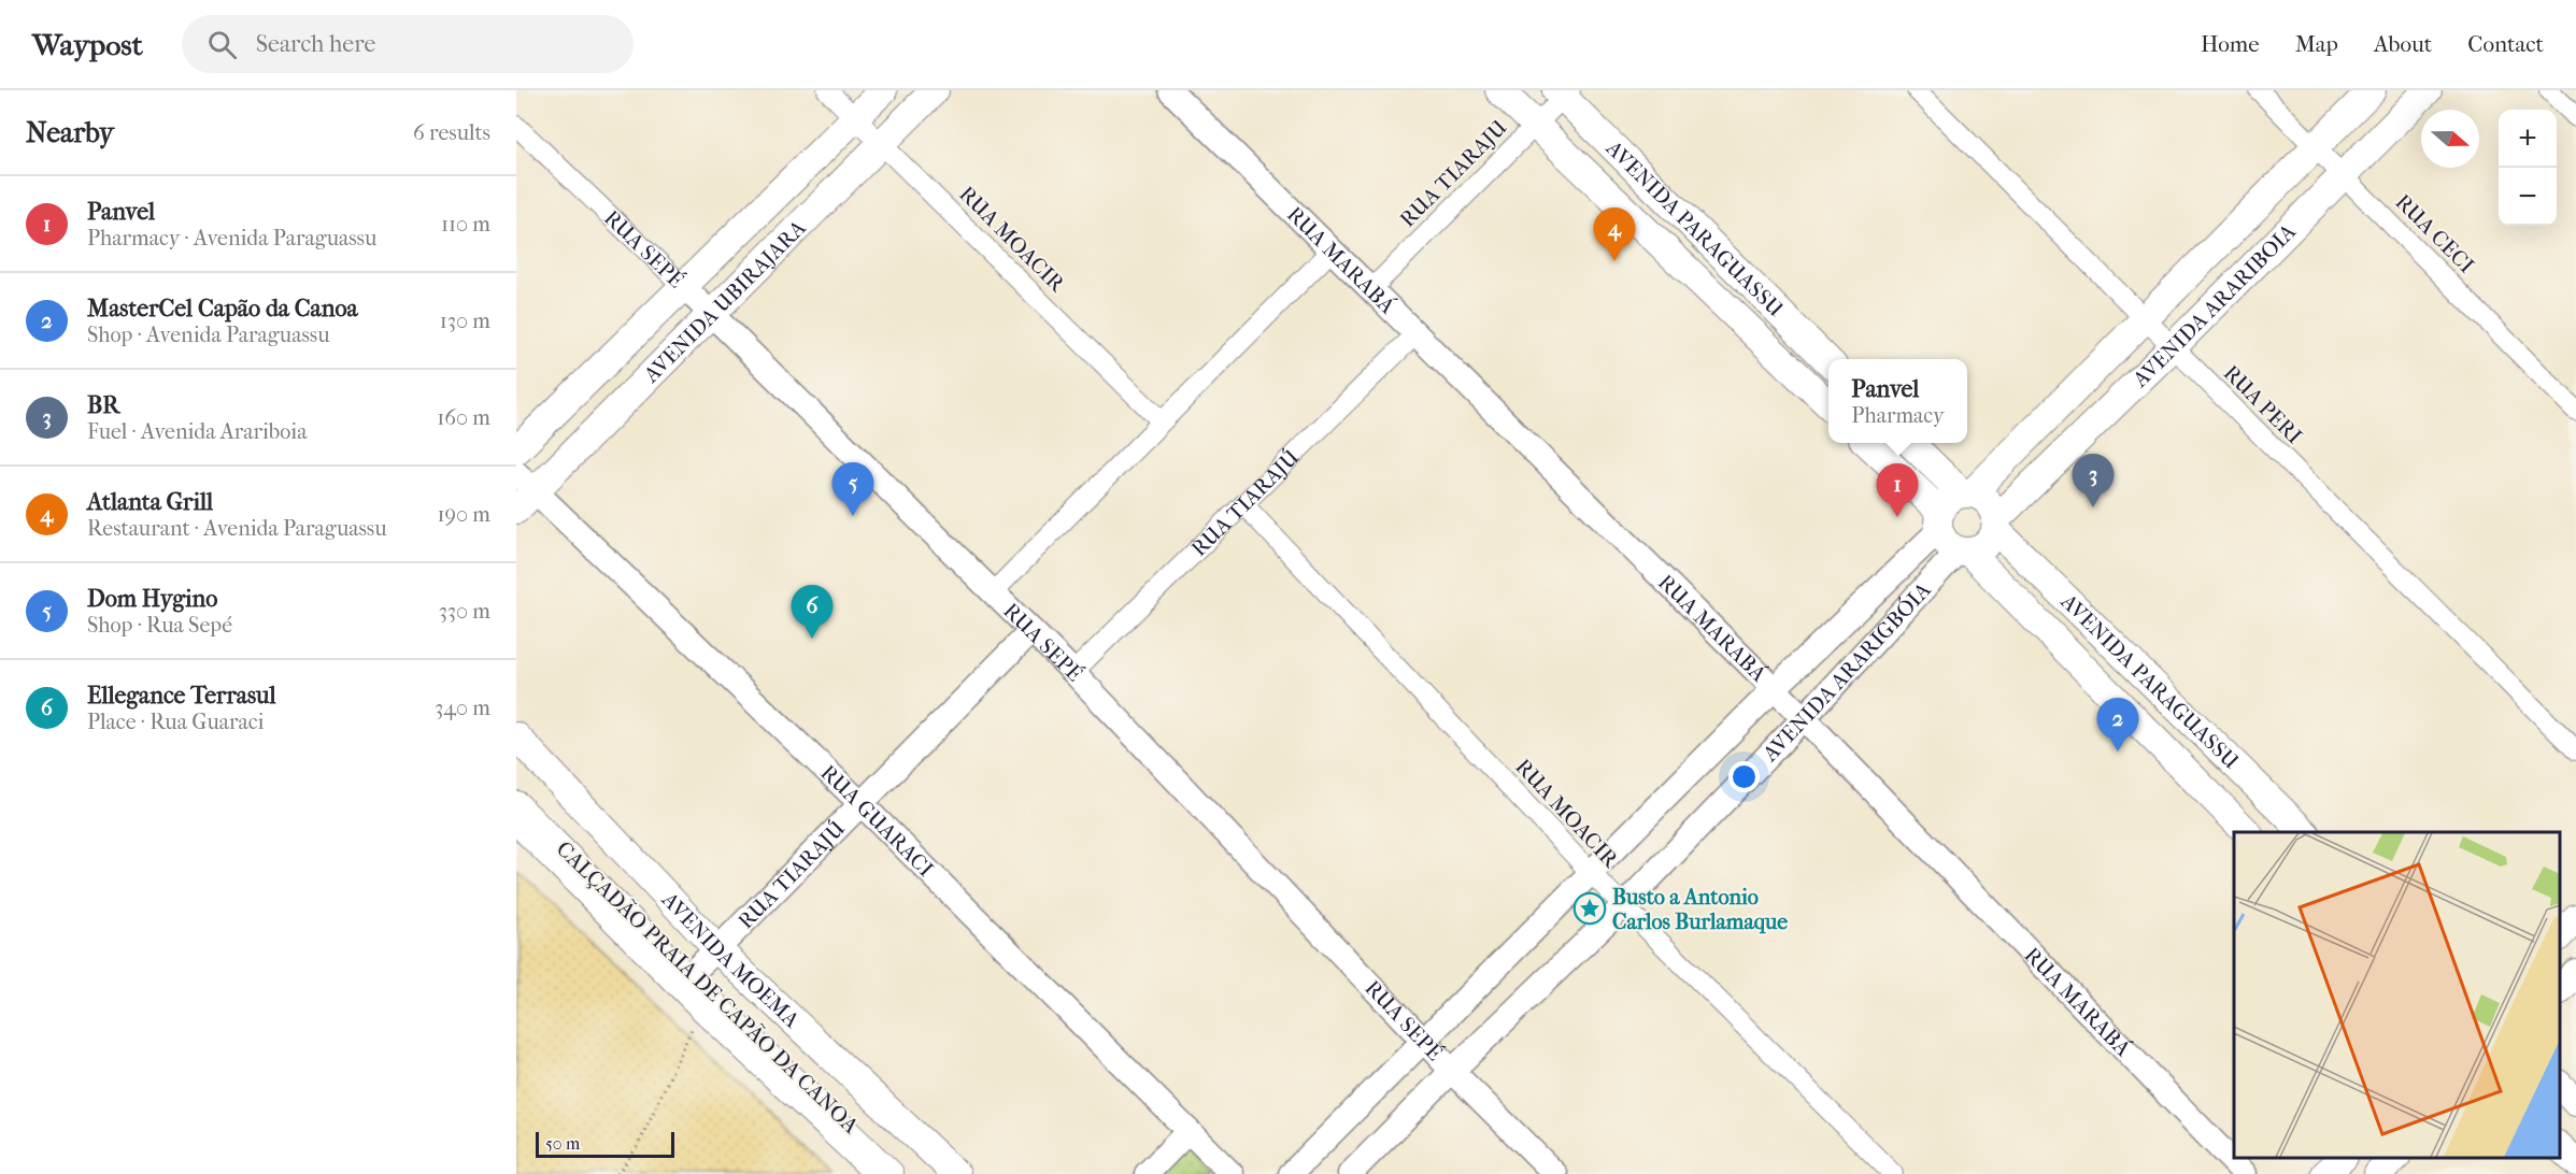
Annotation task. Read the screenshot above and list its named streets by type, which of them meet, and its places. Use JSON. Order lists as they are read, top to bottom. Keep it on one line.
{"streets":{"main road":["AVENIDA PARAGUASSU","AVENIDA UBIRAJARA","AVENIDA ARARIBOIA","AVENIDA MOEMA"],"street":["RUA TIARAJU","RUA CECI","RUA MOACIR","RUA SEPÉ","RUA MARABÁ","RUA PERI","RUA TIARAJÚ","AVENIDA ARARIGBÓIA","RUA GUARACI","CALÇADÃO PRAIA DE CAPÃO DA CANOA"]},"crossings":[["RUA TIARAJU","AVENIDA PARAGUASSU"],["RUA TIARAJU","RUA MARABÁ"],["AVENIDA PARAGUASSU","AVENIDA ARARIBOIA"],["AVENIDA PARAGUASSU","AVENIDA ARARIGBÓIA"],["RUA CECI","AVENIDA ARARIBOIA"],["RUA MOACIR","AVENIDA UBIRAJARA"],["RUA MOACIR","RUA TIARAJÚ"],["RUA MOACIR","AVENIDA ARARIGBÓIA"],["RUA SEPÉ","AVENIDA UBIRAJARA"],["RUA SEPÉ","RUA TIARAJÚ"],["RUA SEPÉ","AVENIDA ARARIGBÓIA"],["RUA MARABÁ","RUA TIARAJÚ"],["RUA MARABÁ","AVENIDA ARARIGBÓIA"],["AVENIDA UBIRAJARA","RUA GUARACI"],["AVENIDA ARARIBOIA","RUA PERI"],["AVENIDA ARARIBOIA","AVENIDA ARARIGBÓIA"],["RUA TIARAJÚ","RUA GUARACI"],["RUA TIARAJÚ","AVENIDA MOEMA"]],"places":{"place":["Busto a Antonio Carlos Burlamaque"]},"scale_bar":"50 m","north":"right","page":{"header":"Waypost","search":"Search here","nav":["Home","Map","About","Contact"],"heading":["Nearby","6 results"],"map_buttons":["+","−"],"list":[{"mark":"1","name":"Panvel","note":"Pharmacy · Avenida Paraguassu","value":"110 m"},{"mark":"2","name":"MasterCel Capão da Canoa","note":"Shop · Avenida Paraguassu","value":"130 m"},{"mark":"3","name":"BR","note":"Fuel · Avenida Arariboia","value":"160 m"},{"mark":"4","name":"Atlanta Grill","note":"Restaurant · Avenida Paraguassu","value":"190 m"},{"mark":"5","name":"Dom Hygino","note":"Shop · Rua Sepé","value":"330 m"},{"mark":"6","name":"Ellegance Terrasul","note":"Place · Rua Guaraci","value":"340 m"}],"pins":["4","3","5","1","6","2"],"popup":["Panvel","Pharmacy"],"scale":"50 m"}}
